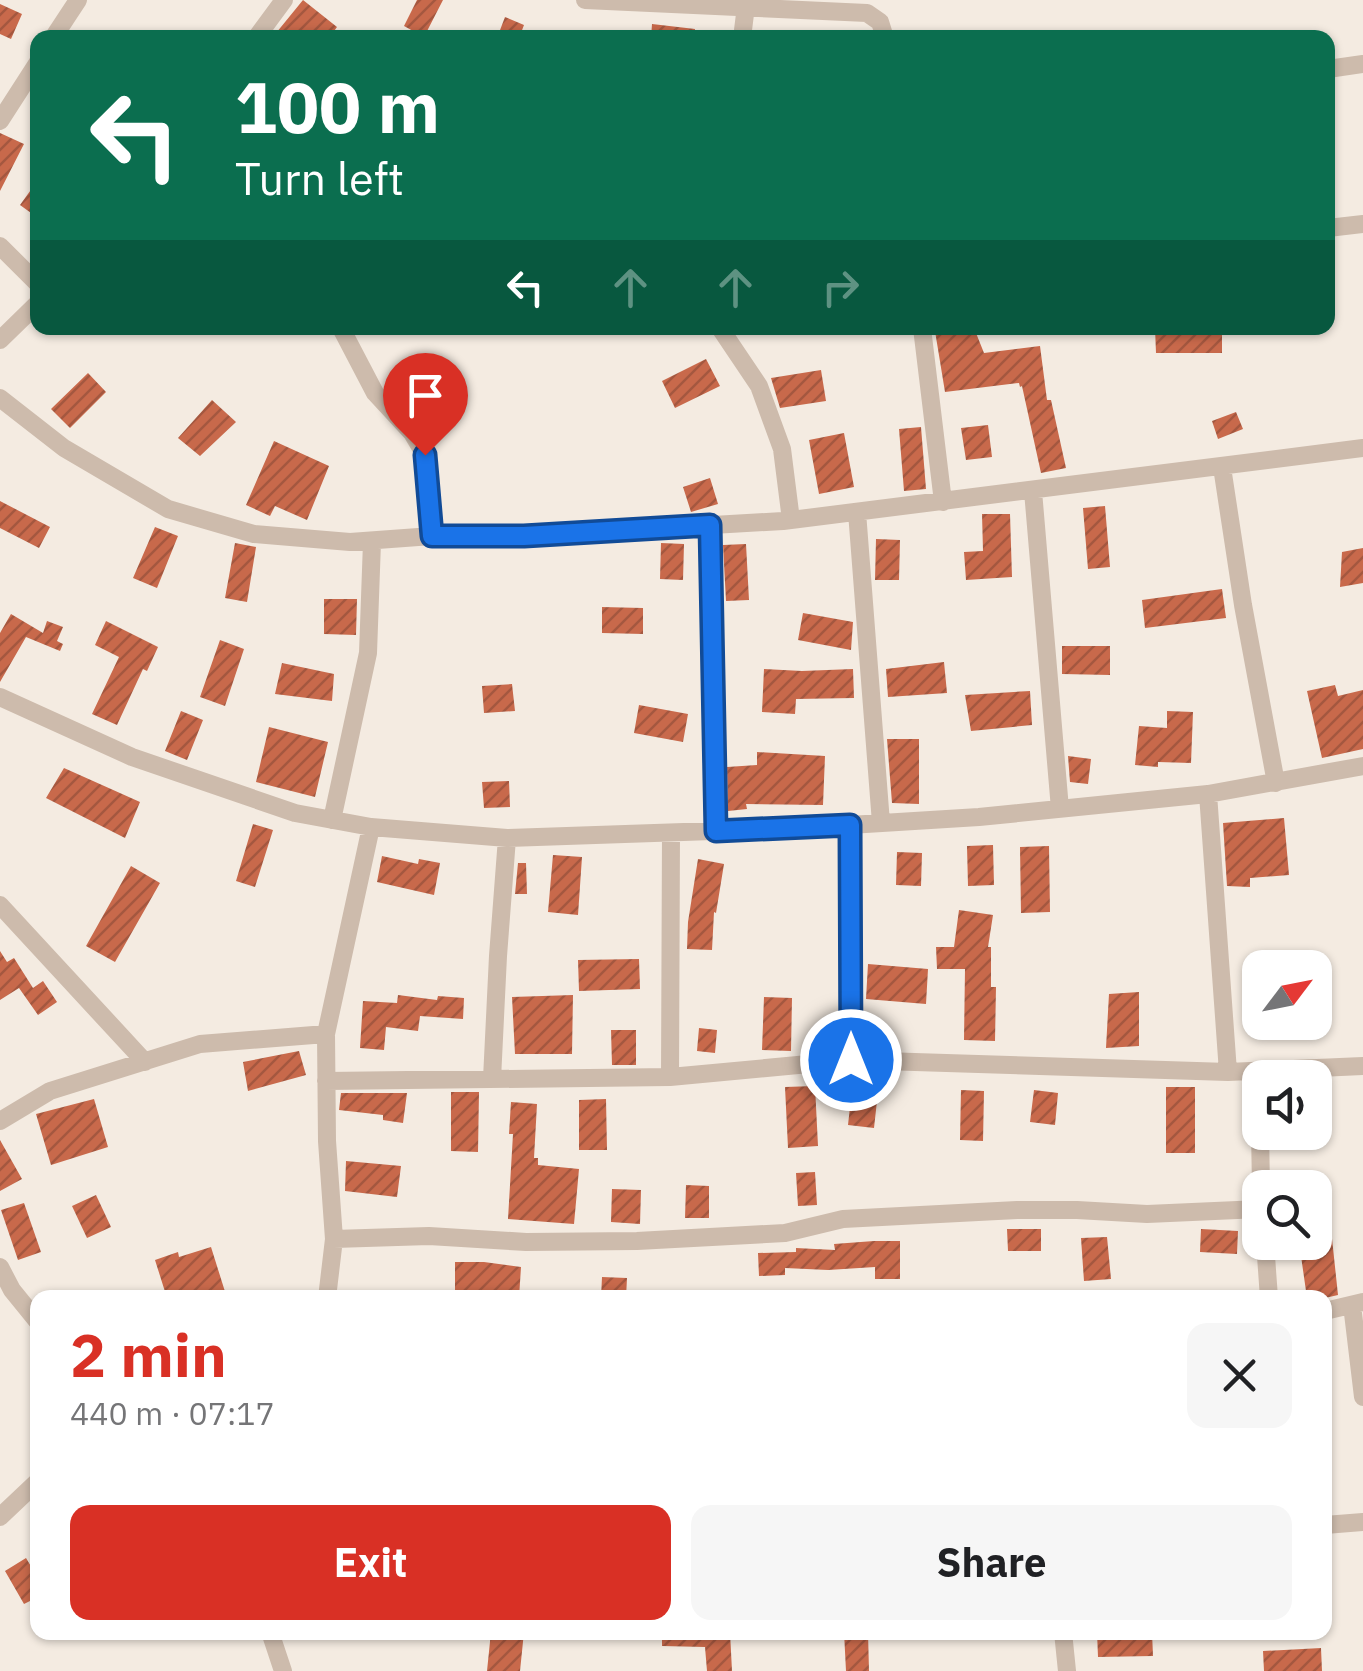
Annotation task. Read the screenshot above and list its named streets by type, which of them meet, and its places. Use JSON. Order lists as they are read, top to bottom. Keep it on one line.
{"north":"top right","page":{"turn":["100 m","Turn left"],"heading":["2 min","440 m · 07:17"],"buttons":["Exit","Share"]}}
